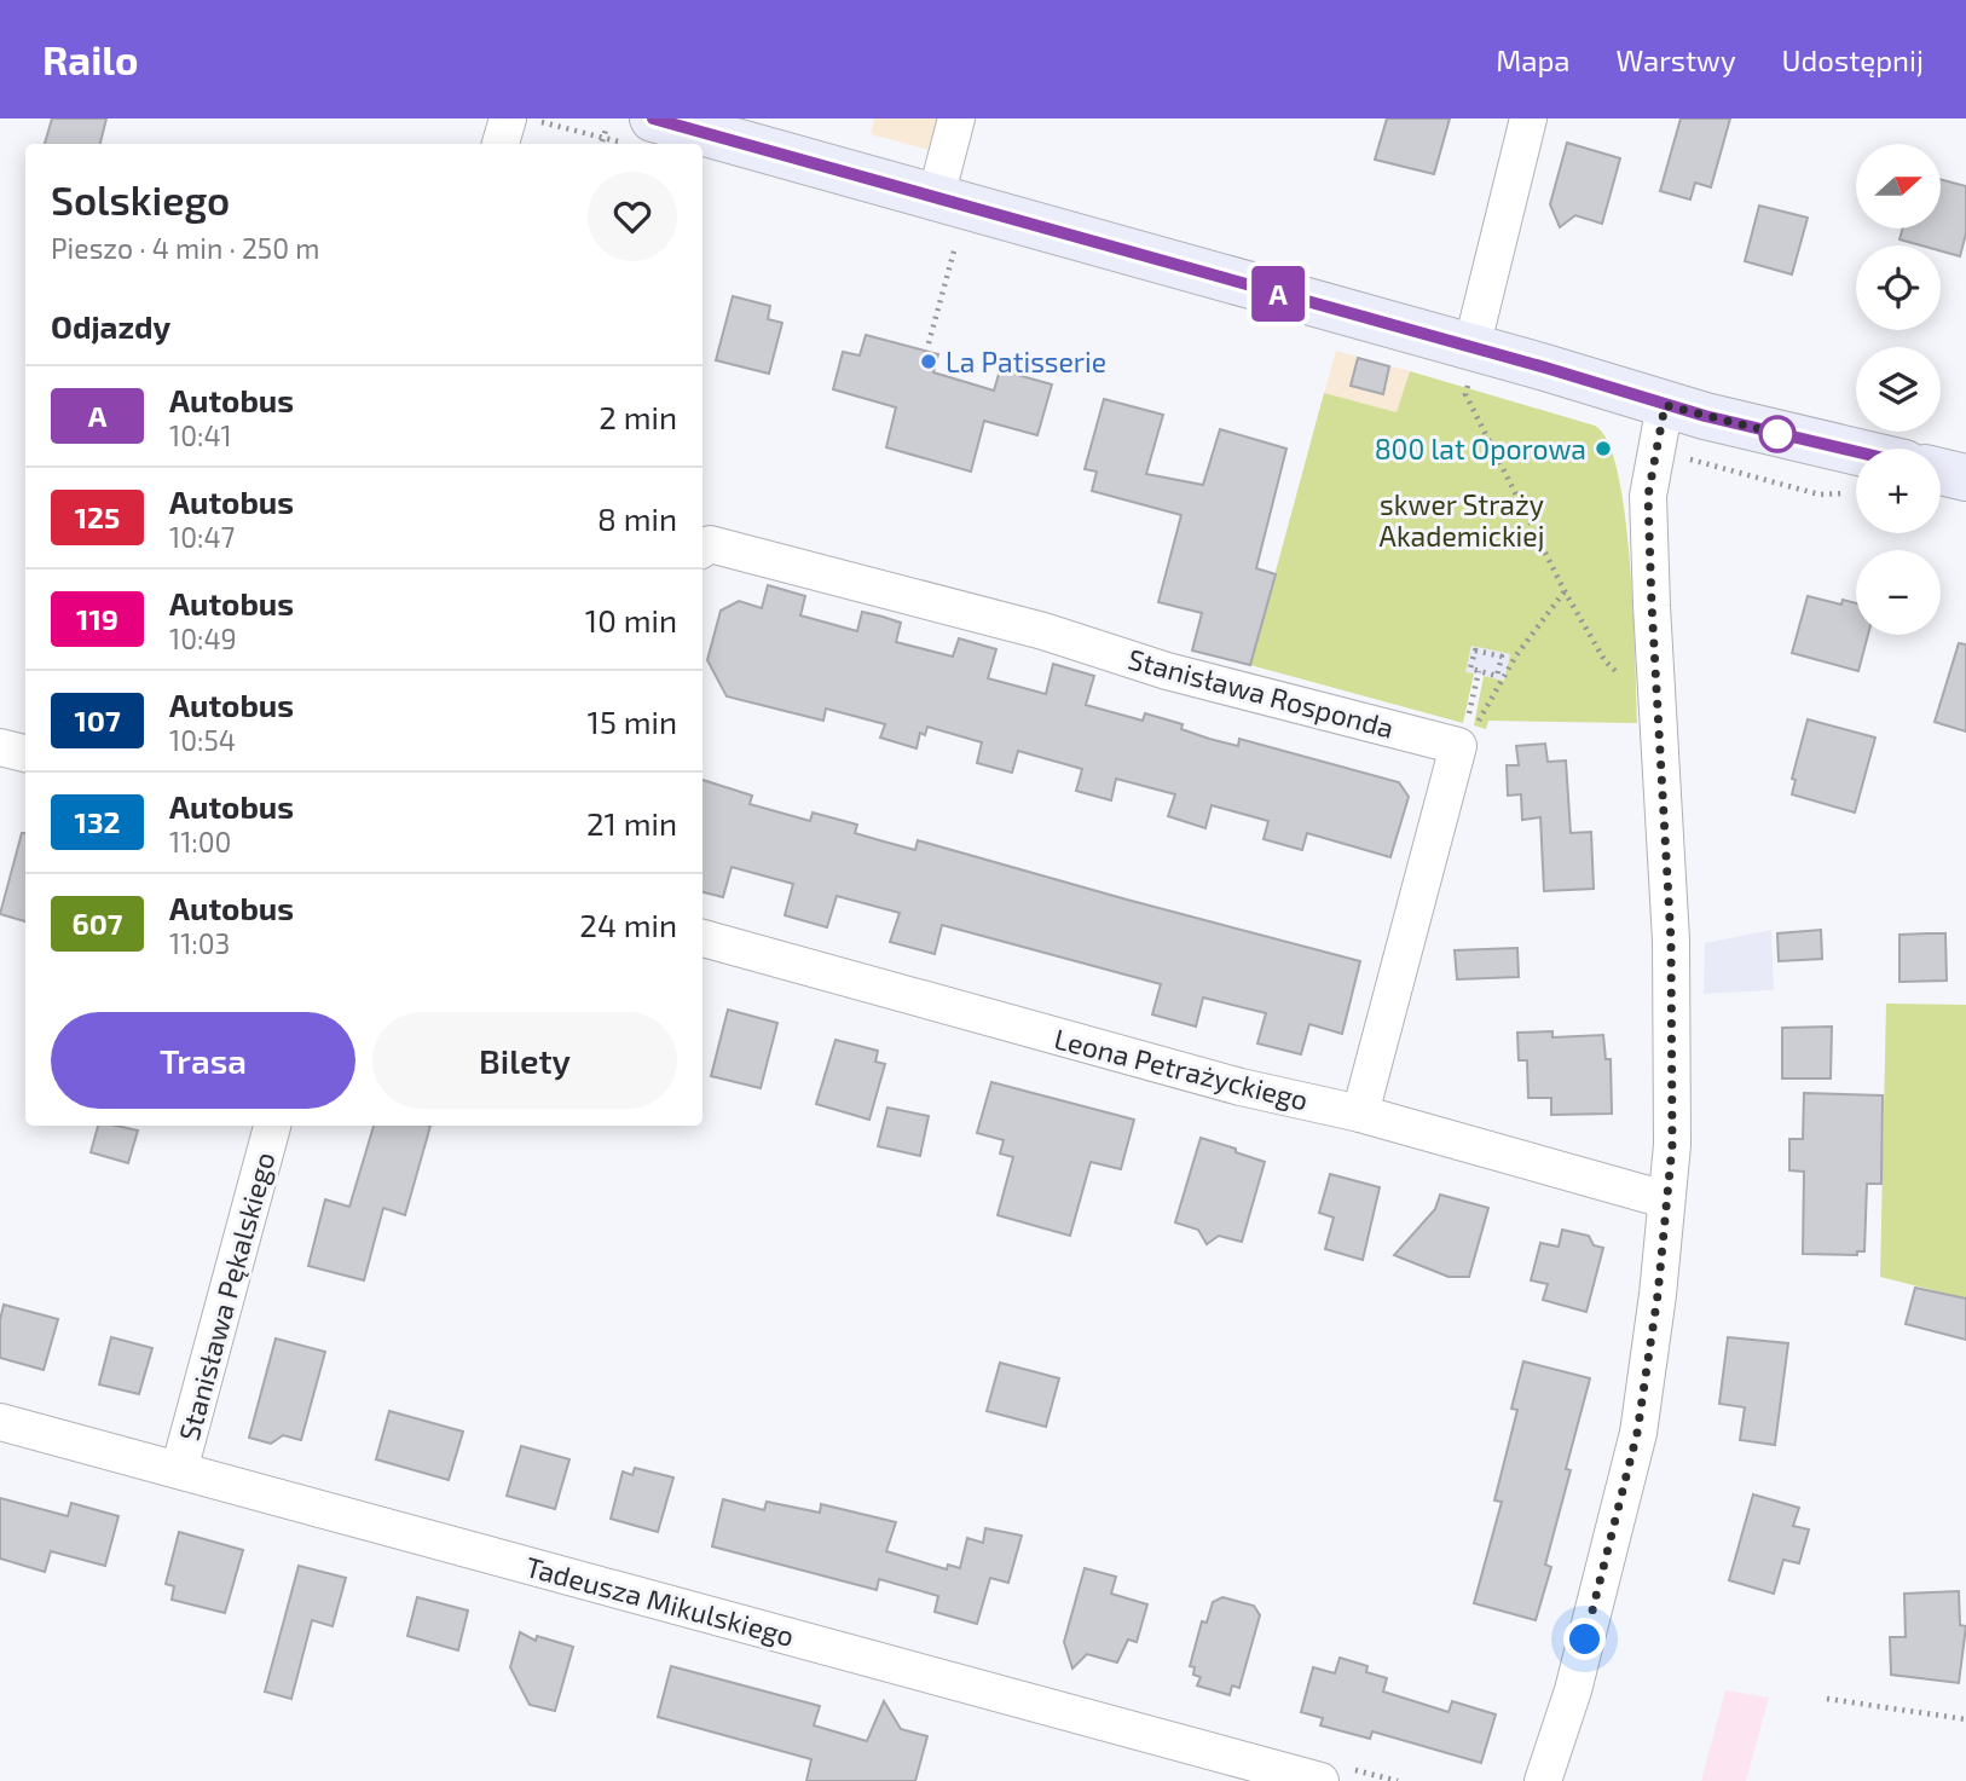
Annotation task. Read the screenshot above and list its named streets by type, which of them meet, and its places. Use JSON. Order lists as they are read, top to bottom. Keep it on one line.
{"streets":{"street":["Stanisława Rosponda","Leona Petrażyckiego","Stanisława Pękalskiego","Tadeusza Mikulskiego"]},"crossings":[["Stanisława Pękalskiego","Tadeusza Mikulskiego"]],"parks":["skwer Straży Akademickiej"],"places":["La Patisserie","800 lat Oporowa"],"lines":["bus line A"],"north":"right","page":{"header":"Railo","nav":["Mapa","Warstwy","Udostępnij"],"on_map":"A","map_buttons":["+","−"],"heading":[["Solskiego","Pieszo · 4 min · 250 m"],"Odjazdy"],"list":[{"mark":"A","name":"Autobus","note":"10:41","value":"2 min"},{"mark":"125","name":"Autobus","note":"10:47","value":"8 min"},{"mark":"119","name":"Autobus","note":"10:49","value":"10 min"},{"mark":"107","name":"Autobus","note":"10:54","value":"15 min"},{"mark":"132","name":"Autobus","note":"11:00","value":"21 min"},{"mark":"607","name":"Autobus","note":"11:03","value":"24 min"}],"buttons":["Trasa","Bilety"]}}
